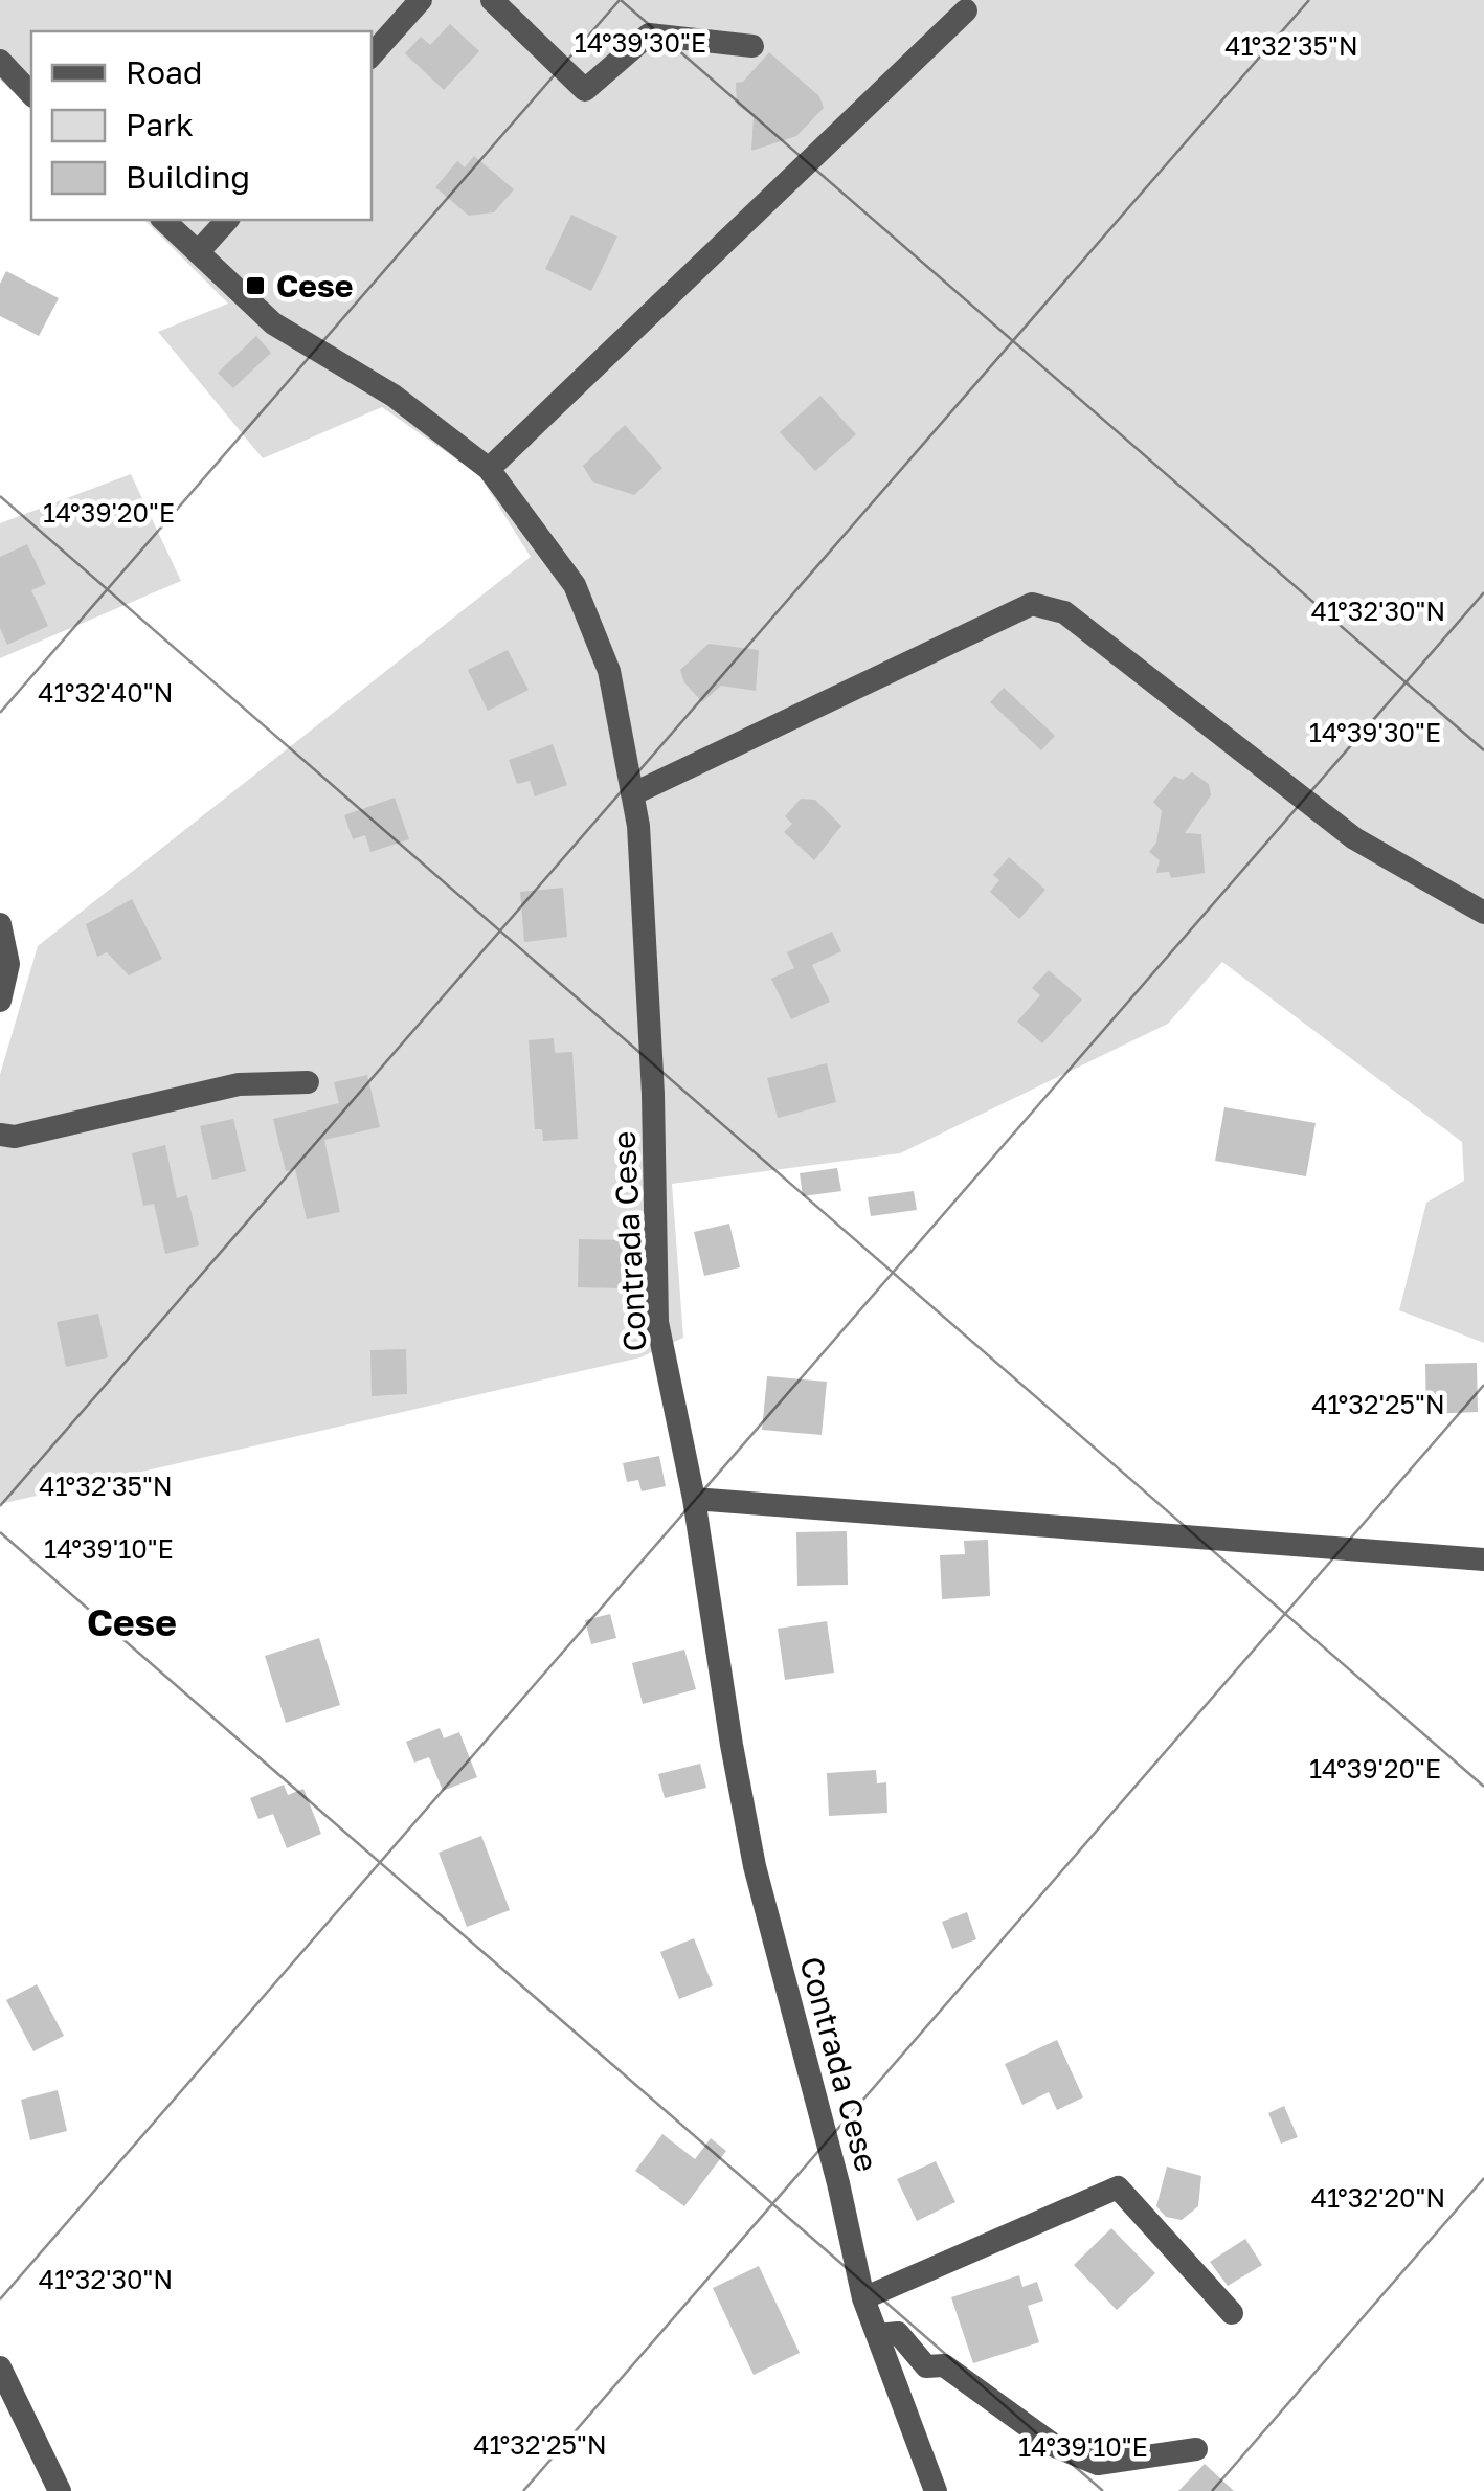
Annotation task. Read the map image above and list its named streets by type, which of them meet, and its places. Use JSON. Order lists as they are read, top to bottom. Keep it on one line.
{"streets":{"street":["Contrada Cese"]},"districts":["Cese"],"places":{"transit":["Cese"]},"legend":["Road","Park","Building"],"coordinates":["14°39'30\"E","41°32'35\"N","14°39'20\"E","41°32'30\"N","41°32'40\"N","41°32'25\"N","14°39'10\"E","41°32'20\"N"]}
